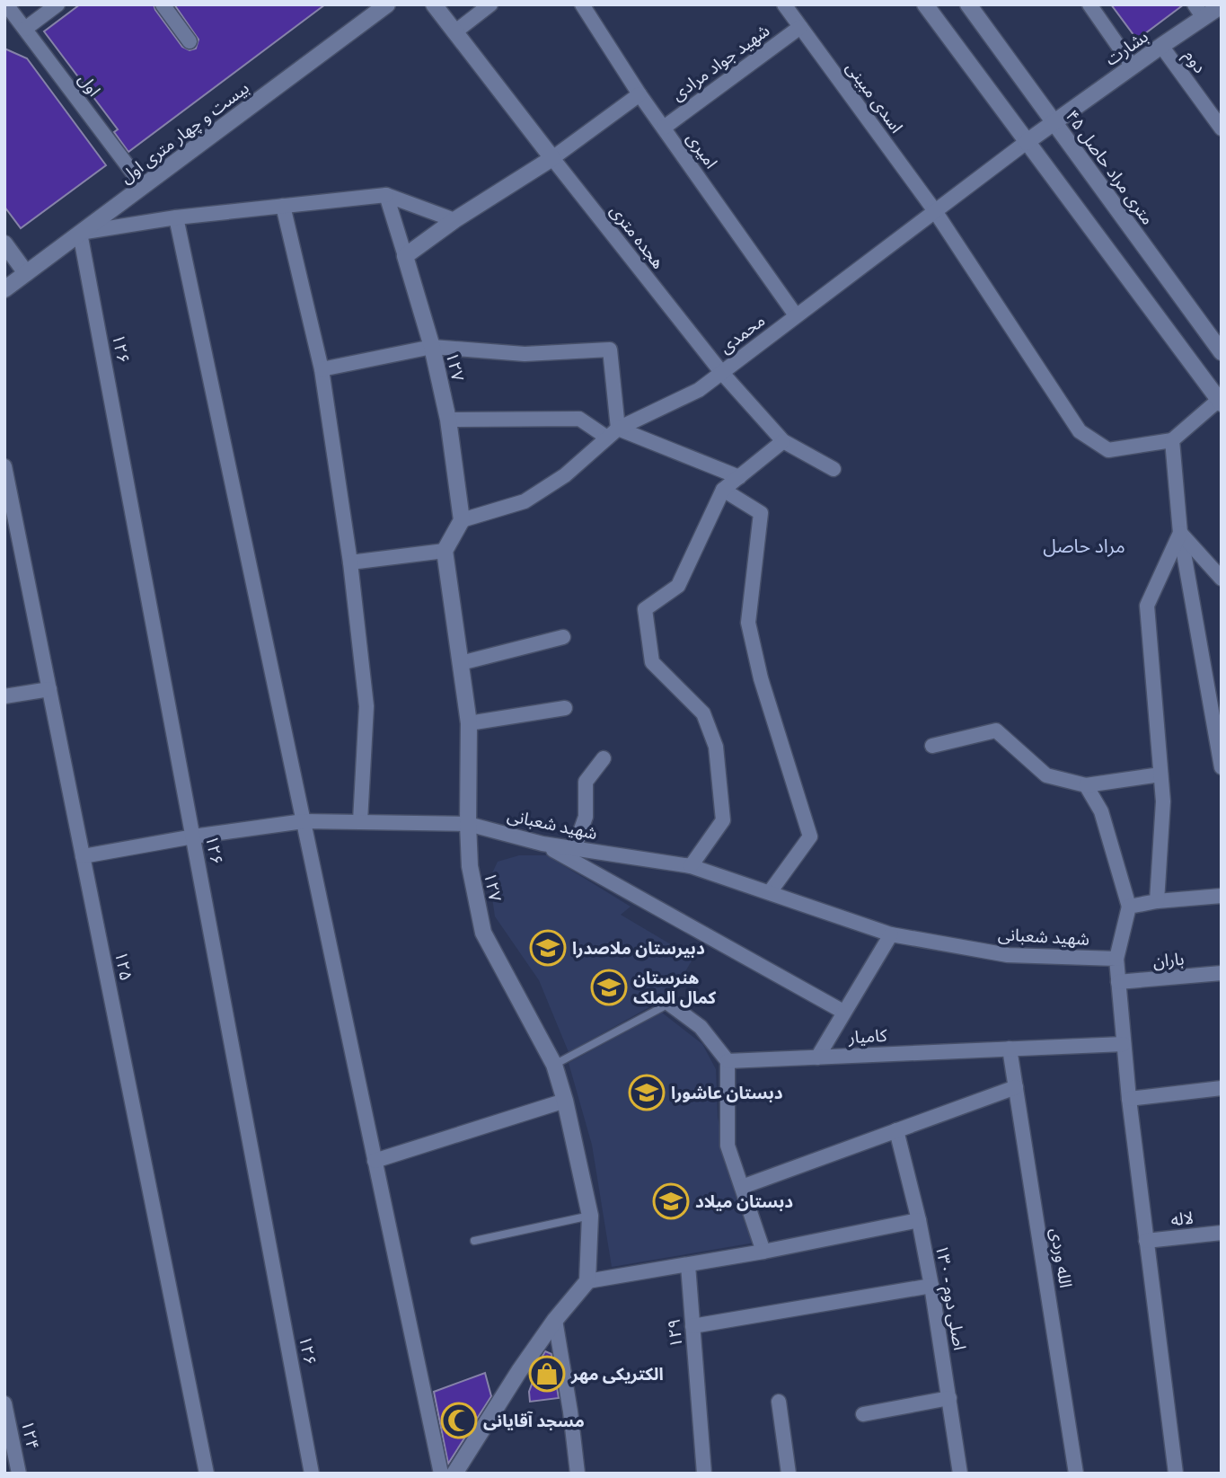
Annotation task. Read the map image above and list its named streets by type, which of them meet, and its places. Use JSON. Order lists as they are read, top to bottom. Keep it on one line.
{"streets":{"street":["بشارت","دوم","شهید جواد مرادی","اول","اسدی مبینی","بیست و چهار متری اول","امیری","۴۵ متری مراد حاصل","هجده متری","محمدی","۱۲۶","۱۲۷","شهید شعبانی","باران","۱۲۵","کامیار","لاله","الله وردی","اصلی دوم - ۱۳۰","۱۲۹","۱۲۴"]},"crossings":[["بشارت","دوم"],["بشارت","۴۵ متری مراد حاصل"],["بشارت","محمدی"],["شهید جواد مرادی","اسدی مبینی"],["شهید جواد مرادی","امیری"],["اول","بیست و چهار متری اول"],["اسدی مبینی","محمدی"],["بیست و چهار متری اول","۱۲۶"],["امیری","محمدی"],["هجده متری","محمدی"],["محمدی","۱۲۷"],["۱۲۶","شهید شعبانی"],["۱۲۷","شهید شعبانی"],["شهید شعبانی","۱۲۵"],["کامیار","الله وردی"]],"districts":["مراد حاصل"],"places":{"school or university":["دبیرستان ملاصدرا","هنرستان کمال الملک","دبستان عاشورا","دبستان میلاد"],"shop":["الکتریکی مهر"],"mosque":["مسجد آقایانی"]}}
